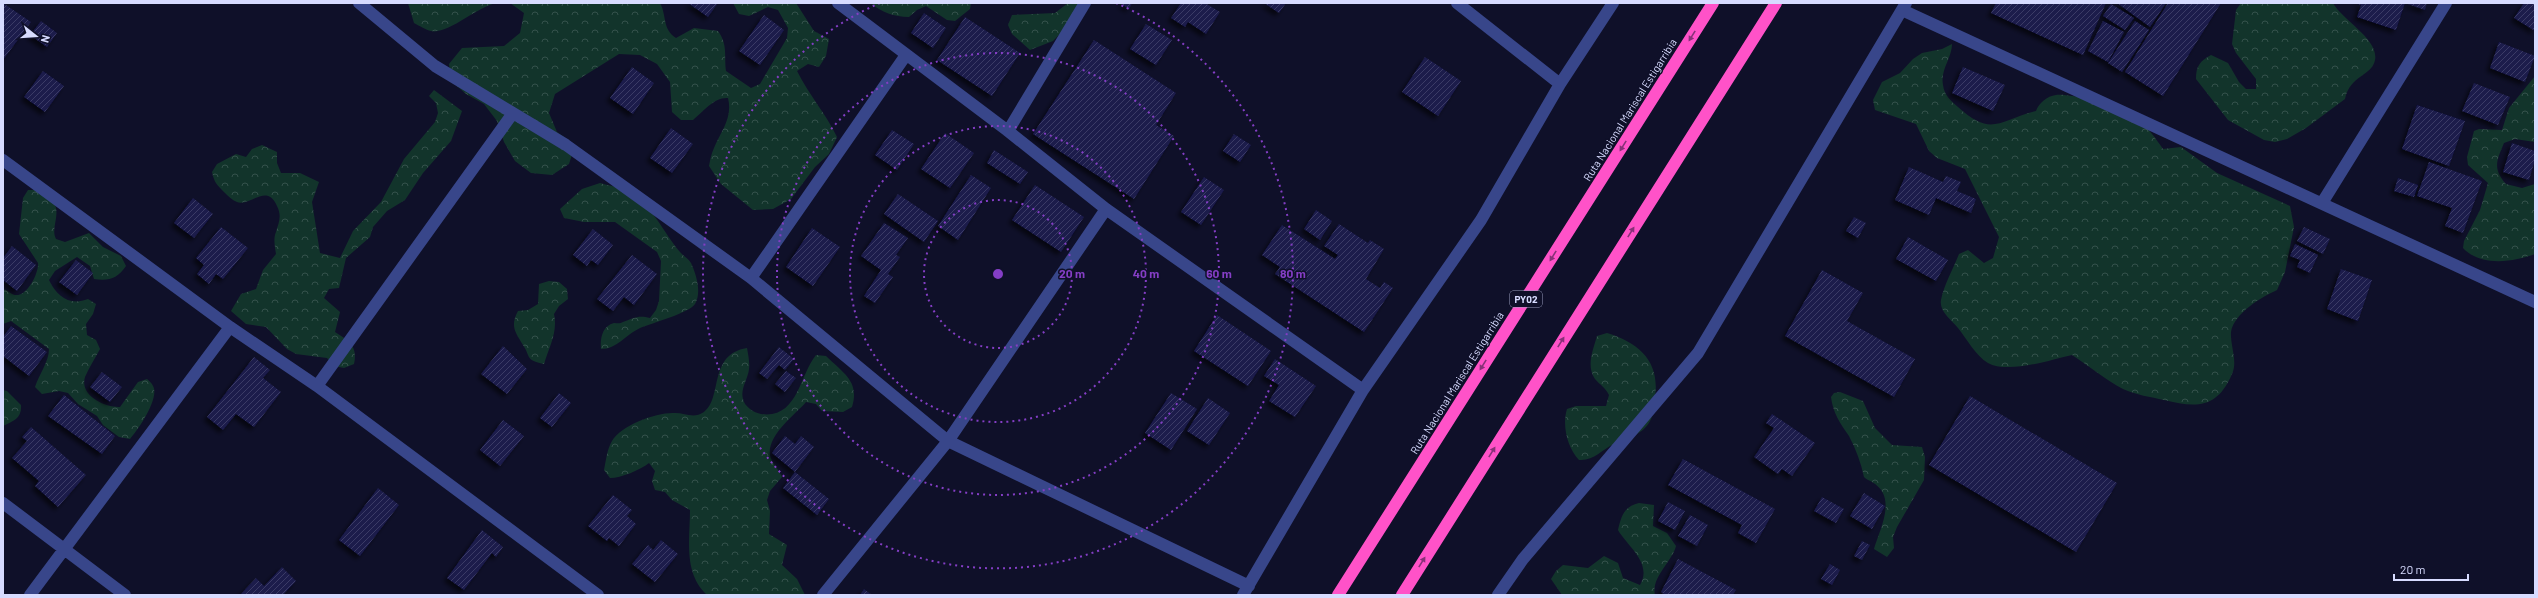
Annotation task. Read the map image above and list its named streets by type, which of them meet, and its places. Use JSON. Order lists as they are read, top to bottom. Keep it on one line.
{"streets":{"highway":["Ruta Nacional Mariscal Estigarribia","PY02"]},"scale_bar":"20 m","north":"right","rings":["20 m","40 m","60 m","80 m"]}
